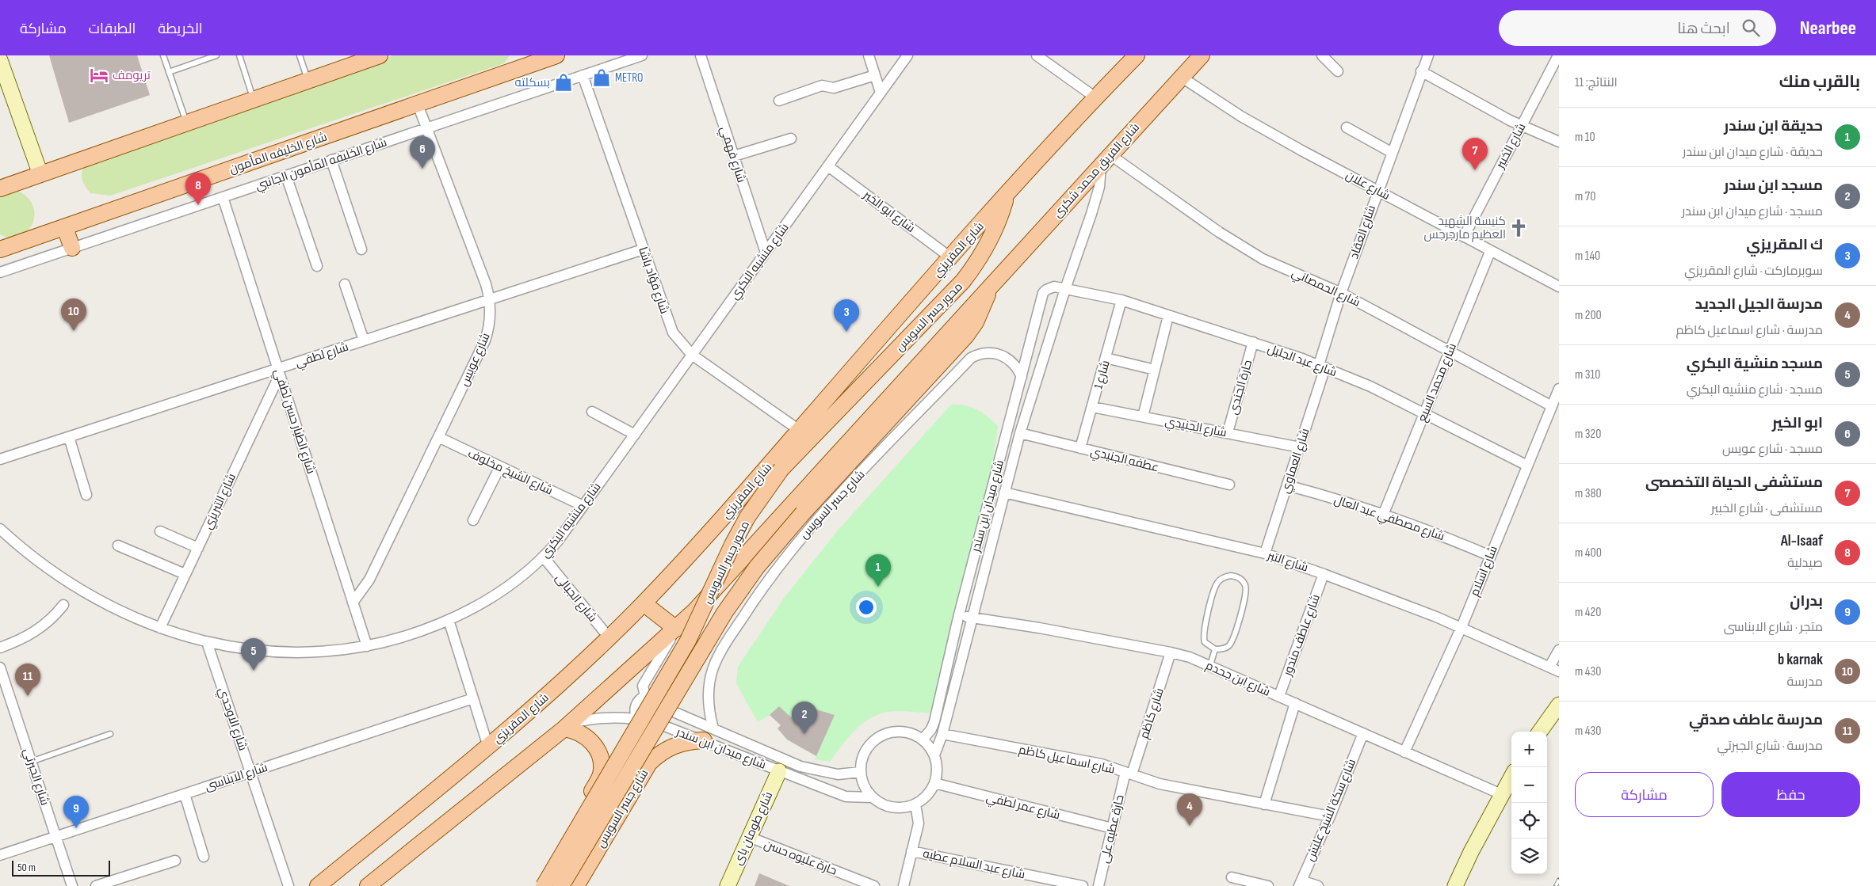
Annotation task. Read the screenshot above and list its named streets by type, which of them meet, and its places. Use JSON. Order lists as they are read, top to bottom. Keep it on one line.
{"streets":{"main road":["شارع الخليفه المأمون","شارع الفريق محمد شكرى","شارع المقريزي","محور جسر السويس","شارع جسر السويس"],"street":["شارع الخبير","شارع فهمي","شارع الخليفه المأمون الجانبي","شارع علان","شارع ابو الخير","شارع العقاد","شارع منشيه البكري","شارع فؤاد باشا","شارع الحمصاني","شارع لطفي","شارع عويس","شارع عبد الجليل","شارع 1","شارع محمد السبع","حارة الجندى","شارع الطيار حسن لطفي","شارع الجنيدي","عطفه الجنيدي","شارع العماوي","شارع الشيخ مخلوف","شارع التبريزي","شارع ميدان ابن سندر","شارع مصطفي عبد العال","شارع التبر","شارع اسلام","شارع الجبالى","شارع عاطف مندور","شارع ابن جحدم","شارع كاظم","شارع الاوحدي","شارع اسماعيل كاظم","شارع الجبرتي","شارع الابناسى","شارع عمر لطفي","شارع سكة الشيخ عليش","شارع طومان باى","حارة عطيه على","حارة عليوه حسن","شارع عبد السلام عطيه"]},"crossings":[["شارع الخبير","شارع علان"],["شارع الخليفه المأمون","شارع عويس"],["شارع فهمي","شارع منشيه البكري"],["شارع الخليفه المأمون الجانبي","شارع فؤاد باشا"],["شارع الخليفه المأمون الجانبي","شارع عويس"],["شارع الخليفه المأمون الجانبي","شارع الطيار حسن لطفي"],["شارع الفريق محمد شكرى","شارع علان"],["شارع الفريق محمد شكرى","شارع الحمصاني"],["شارع الفريق محمد شكرى","محور جسر السويس"],["شارع الفريق محمد شكرى","شارع ميدان ابن سندر"],["شارع علان","شارع العقاد"],["شارع علان","شارع محمد السبع"],["شارع ابو الخير","شارع المقريزي"],["شارع ابو الخير","شارع منشيه البكري"],["شارع العقاد","شارع الحمصاني"],["شارع العقاد","شارع عبد الجليل"],["شارع العقاد","شارع العماوي"],["شارع المقريزي","شارع فؤاد باشا"],["شارع المقريزي","محور جسر السويس"],["شارع المقريزي","شارع الجبالى"],["شارع منشيه البكري","شارع فؤاد باشا"],["شارع منشيه البكري","شارع الطيار حسن لطفي"],["شارع منشيه البكري","شارع الشيخ مخلوف"],["شارع منشيه البكري","شارع التبريزي"],["شارع منشيه البكري","شارع الجبالى"],["شارع منشيه البكري","شارع الاوحدي"],["شارع فؤاد باشا","شارع لطفي"],["شارع الحمصاني","شارع محمد السبع"],["شارع الحمصاني","شارع ميدان ابن سندر"],["شارع الحمصاني","شارع اسلام"],["شارع لطفي","شارع عويس"],["شارع لطفي","شارع الطيار حسن لطفي"],["شارع لطفي","شارع التبريزي"],["شارع عويس","شارع الطيار حسن لطفي"],["شارع عويس","شارع الشيخ مخلوف"],["شارع عبد الجليل","شارع 1"],["شارع عبد الجليل","شارع محمد السبع"],["شارع عبد الجليل","حارة الجندى"],["شارع عبد الجليل","شارع العماوي"],["شارع عبد الجليل","شارع ميدان ابن سندر"],["شارع عبد الجليل","شارع اسلام"],["شارع 1","شارع الجنيدي"],["شارع 1","عطفه الجنيدي"],["شارع محمد السبع","شارع مصطفي عبد العال"],["حارة الجندى","شارع الجنيدي"],["شارع الطيار حسن لطفي","شارع التبريزي"],["شارع الجنيدي","شارع العماوي"],["عطفه الجنيدي","شارع ميدان ابن سندر"],["شارع العماوي","شارع مصطفي عبد العال"],["شارع العماوي","شارع التبر"],["شارع جسر السويس","شارع ميدان ابن سندر"],["شارع ميدان ابن سندر","شارع التبر"],["شارع ميدان ابن سندر","شارع ابن جحدم"],["شارع ميدان ابن سندر","شارع اسماعيل كاظم"],["شارع ميدان ابن سندر","شارع عمر لطفي"],["شارع ميدان ابن سندر","شارع طومان باى"],["شارع مصطفي عبد العال","شارع اسلام"],["شارع التبر","شارع اسلام"],["شارع التبر","شارع عاطف مندور"],["شارع اسلام","شارع ابن جحدم"],["شارع عاطف مندور","شارع ابن جحدم"],["شارع ابن جحدم","شارع كاظم"],["شارع ابن جحدم","شارع سكة الشيخ عليش"],["شارع كاظم","شارع اسماعيل كاظم"],["شارع كاظم","حارة عطيه على"],["شارع الاوحدي","شارع الابناسى"],["شارع اسماعيل كاظم","شارع سكة الشيخ عليش"],["شارع اسماعيل كاظم","حارة عطيه على"],["شارع الجبرتي","شارع الابناسى"],["شارع عمر لطفي","حارة عطيه على"],["شارع طومان باى","حارة عليوه حسن"]],"places":{"hotel":["تريومف"],"shop":["METRO","بسكلته"],"church":["كنيسة الشهيد العظيم مارجرجس"]},"scale_bar":"50 m","page":{"header":"Nearbee","search":"ابحث هنا","nav":["الخريطة","الطبقات","مشاركة"],"heading":["بالقرب منك","النتائج: 11"],"list":[{"mark":"1","name":"حديقة ابن سندر","note":"حديقة · شارع ميدان ابن سندر","value":"10 m"},{"mark":"2","name":"مسجد ابن سندر","note":"مسجد · شارع ميدان ابن سندر","value":"70 m"},{"mark":"3","name":"ك المقريزي","note":"سوبرماركت · شارع المقريزي","value":"140 m"},{"mark":"4","name":"مدرسة الجيل الجديد","note":"مدرسة · شارع اسماعيل كاظم","value":"200 m"},{"mark":"5","name":"مسجد منشية البكري","note":"مسجد · شارع منشيه البكري","value":"310 m"},{"mark":"6","name":"ابو الخير","note":"مسجد · شارع عويس","value":"320 m"},{"mark":"7","name":"مستشفى الحياة التخصصى","note":"مستشفى · شارع الخبير","value":"380 m"},{"mark":"8","name":"Al-Isaaf","note":"صيدلية","value":"400 m"},{"mark":"9","name":"بدران","note":"متجر · شارع الابناسى","value":"420 m"},{"mark":"10","name":"b karnak","note":"مدرسة","value":"430 m"},{"mark":"11","name":"مدرسة عاطف صدقي","note":"مدرسة · شارع الجبرتي","value":"430 m"}],"pins":["6","7","8","10","3","1","5","11","2","4","9"],"map_buttons":["+","−"],"buttons":["حفظ","مشاركة"],"scale":"50 m"}}
